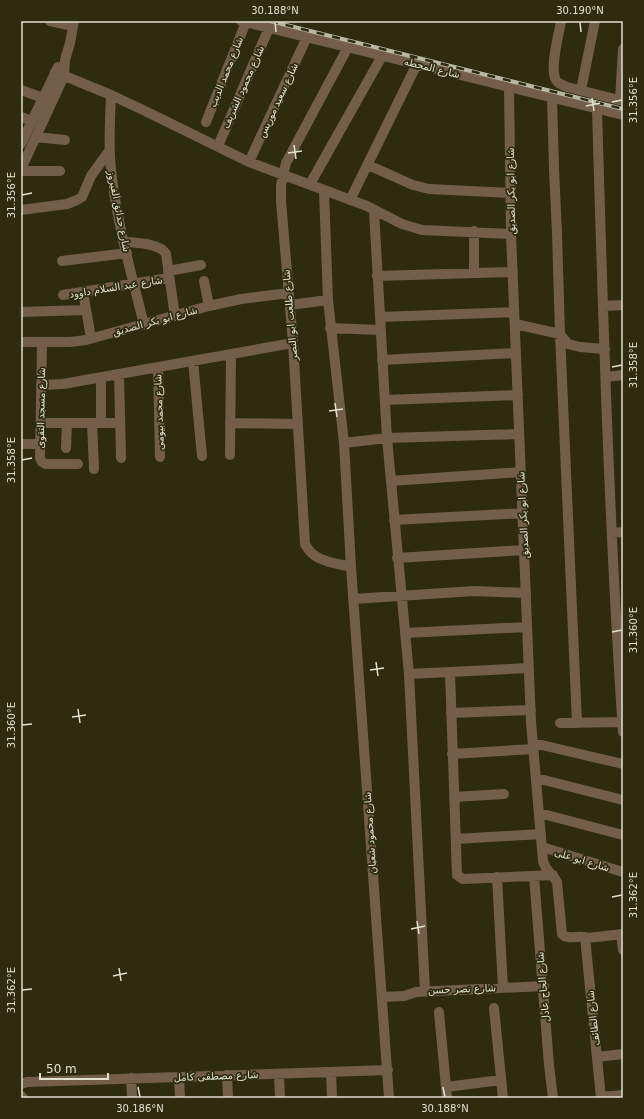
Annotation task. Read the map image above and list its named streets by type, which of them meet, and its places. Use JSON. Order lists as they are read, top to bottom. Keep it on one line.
{"streets":{"street":["شارع المحطه","شارع محمد الديب","شارع محمود الشريف","شارع سعيد موريس","شارع ابو بكر الصديق","شارع حدائق الفيروز","شارع عبد السلام داوود","شارع طلعت ابو النصر","شارع مسجد التقوى","شارع محمد بيومى","شارع محمود شعبان","شارع ابو على","شارع الحاج عادل","شارع نصر حسن","شارع الطائف","شارع مصطفى كامل"]},"crossings":[["شارع المحطه","شارع محمد الديب"],["شارع المحطه","شارع محمود الشريف"],["شارع المحطه","شارع سعيد موريس"],["شارع المحطه","شارع ابو بكر الصديق"],["شارع المحطه","شارع طلعت ابو النصر"],["شارع ابو بكر الصديق","شارع حدائق الفيروز"],["شارع ابو بكر الصديق","شارع طلعت ابو النصر"],["شارع ابو بكر الصديق","شارع مسجد التقوى"],["شارع ابو بكر الصديق","شارع ابو على"],["شارع ابو بكر الصديق","شارع الطائف"],["شارع حدائق الفيروز","شارع عبد السلام داوود"],["شارع طلعت ابو النصر","شارع محمود شعبان"],["شارع محمود شعبان","شارع نصر حسن"],["شارع محمود شعبان","شارع مصطفى كامل"],["شارع الحاج عادل","شارع نصر حسن"]],"scale_bar":"50 m","coordinates":["30.188°N","30.190°N","31.356°E","31.358°E","31.360°E","31.362°E","30.186°N"]}
